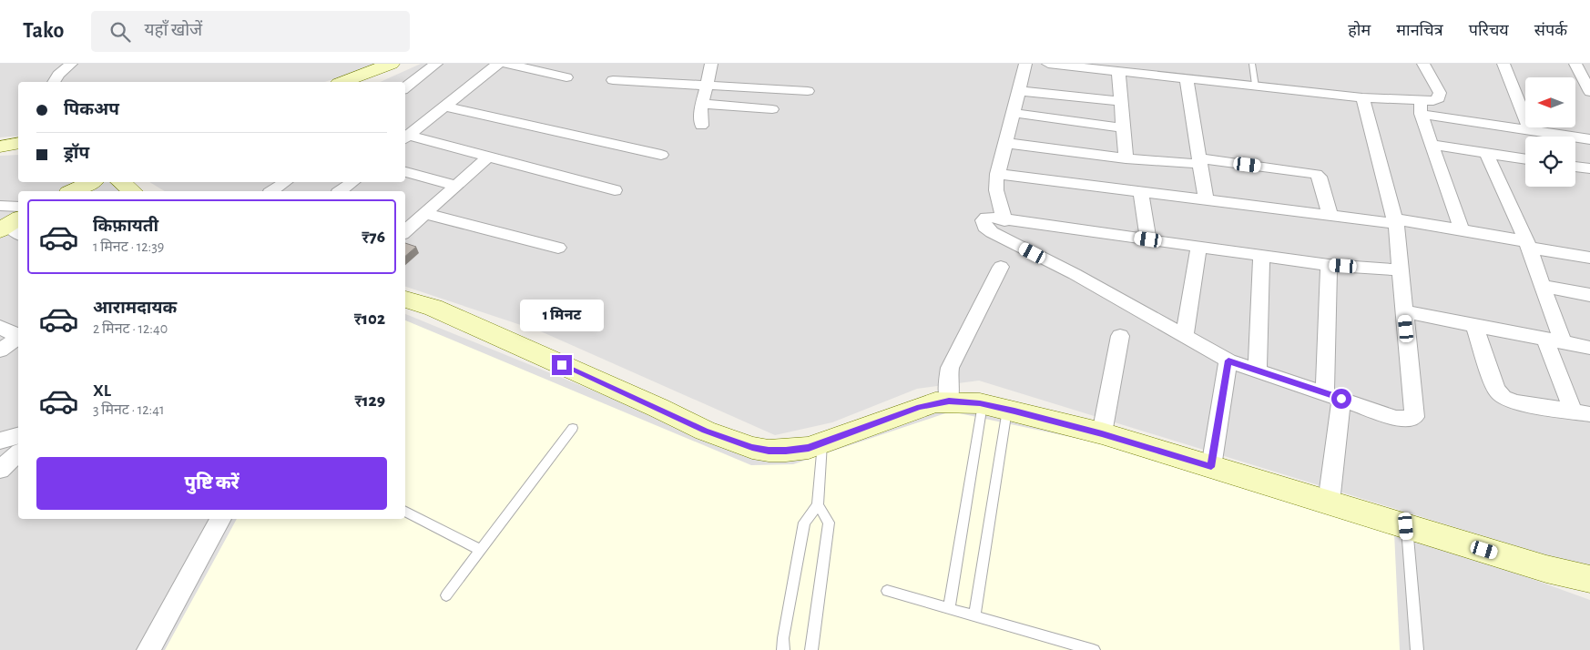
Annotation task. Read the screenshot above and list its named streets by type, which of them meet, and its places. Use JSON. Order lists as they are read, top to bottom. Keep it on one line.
{"north":"left","page":{"header":"Tako","search":"यहाँ खोजें","nav":["होम","मानचित्र","परिचय","संपर्क"],"banner":["पिकअप","ड्रॉप"],"list":[{"name":"किफ़ायती","note":"1 मिनट · 12:39","value":"₹76"},{"name":"आरामदायक","note":"2 मिनट · 12:40","value":"₹102"},{"name":"XL","note":"3 मिनट · 12:41","value":"₹129"}],"bubble":"1 मिनट","buttons":"पुष्टि करें"}}
